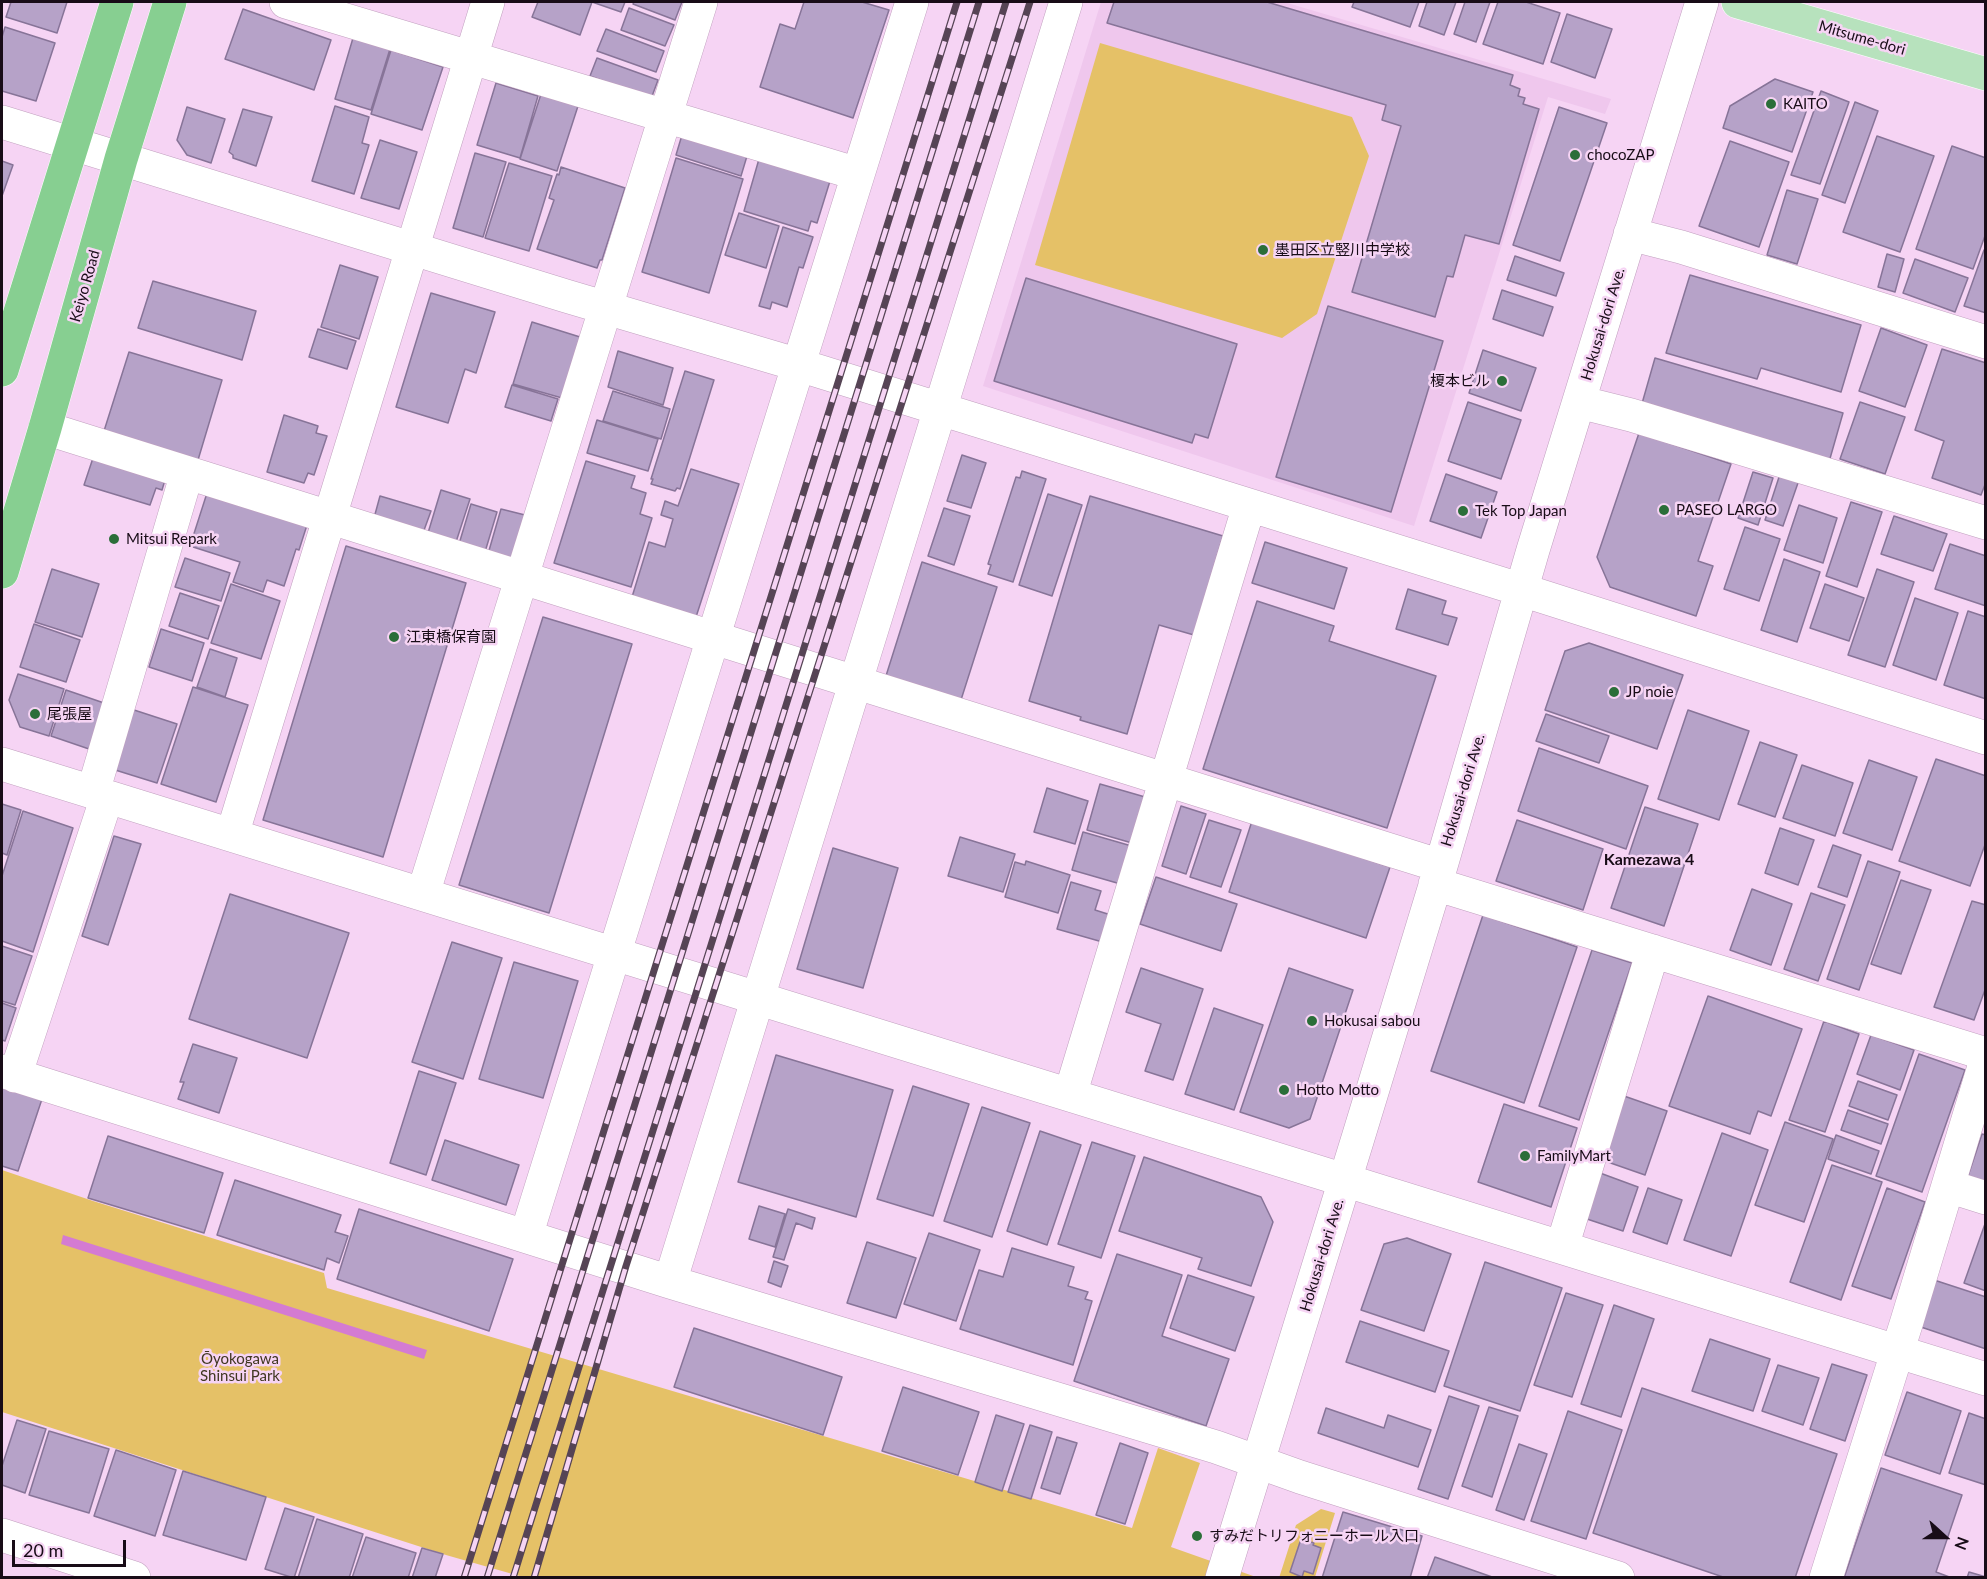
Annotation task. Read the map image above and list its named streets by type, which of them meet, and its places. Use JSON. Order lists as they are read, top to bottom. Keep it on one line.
{"streets":{"highway":["Keiyo Road"],"main road":["Mitsume-dori"],"street":["Hokusai-dori Ave."]},"districts":["Kamezawa 4"],"parks":["Ōyokogawa Shinsui Park"],"places":["KAITO","chocoZAP","墨田区立竪川中学校","榎本ビル","PASEO LARGO","Tek Top Japan","Mitsui Repark","江東橋保育園","JP noie","尾張屋","Hokusai sabou","Hotto Motto","FamilyMart","すみだトリフォニーホール入口"],"scale_bar":"20 m","north":"right"}
